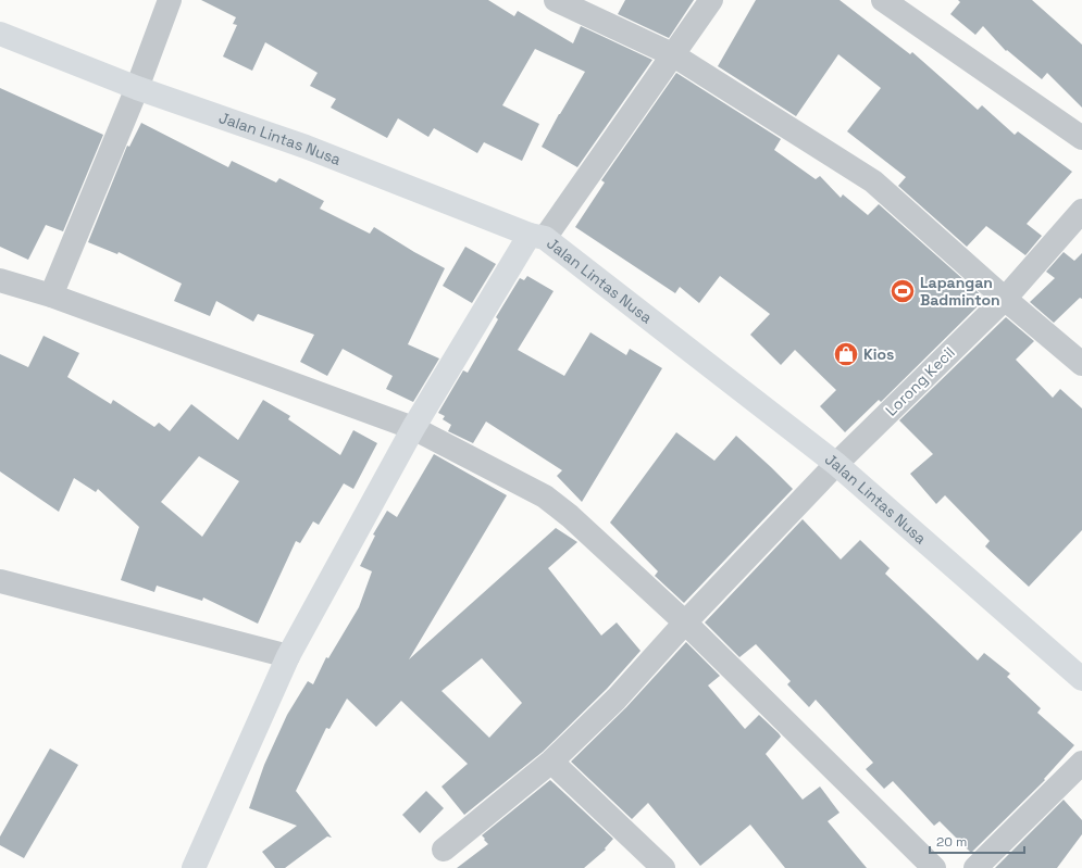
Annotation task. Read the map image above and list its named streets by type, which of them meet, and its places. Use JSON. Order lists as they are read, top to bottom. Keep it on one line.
{"streets":{"main road":["Jalan Lintas Nusa"],"street":["Lorong Kecil"]},"crossings":[["Jalan Lintas Nusa","Lorong Kecil"]],"places":{"sports":["Lapangan Badminton"],"shop":["Kios"]},"scale_bar":"20 m"}
